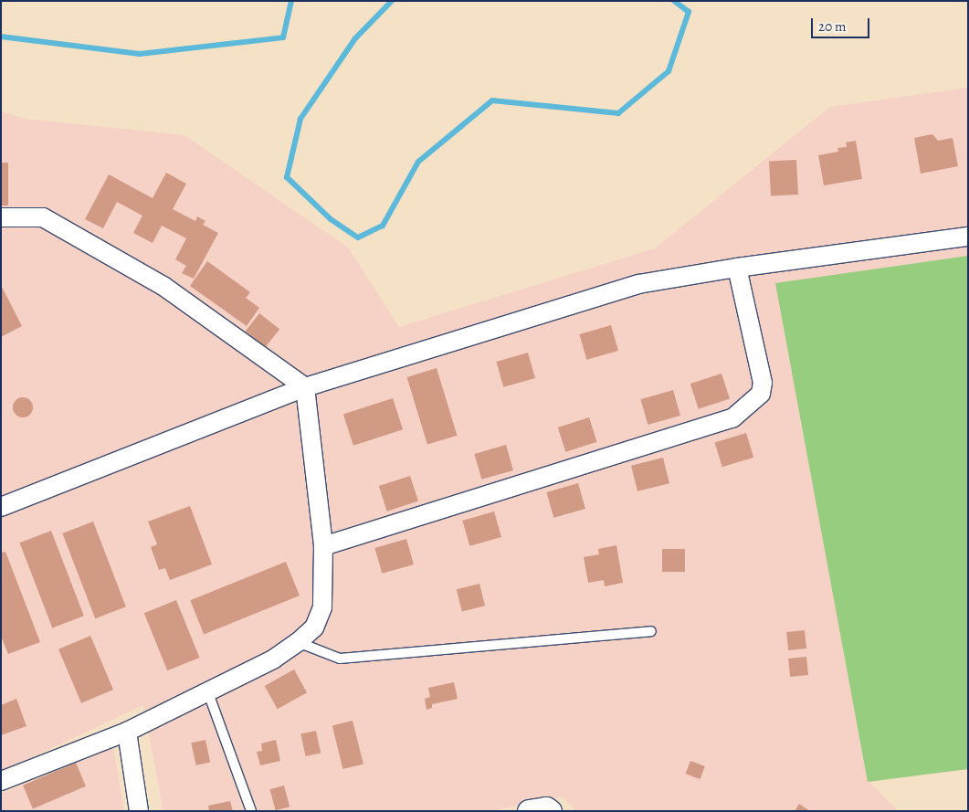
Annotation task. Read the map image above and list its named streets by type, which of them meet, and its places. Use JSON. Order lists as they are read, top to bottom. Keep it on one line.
{"scale_bar":"20 m"}
